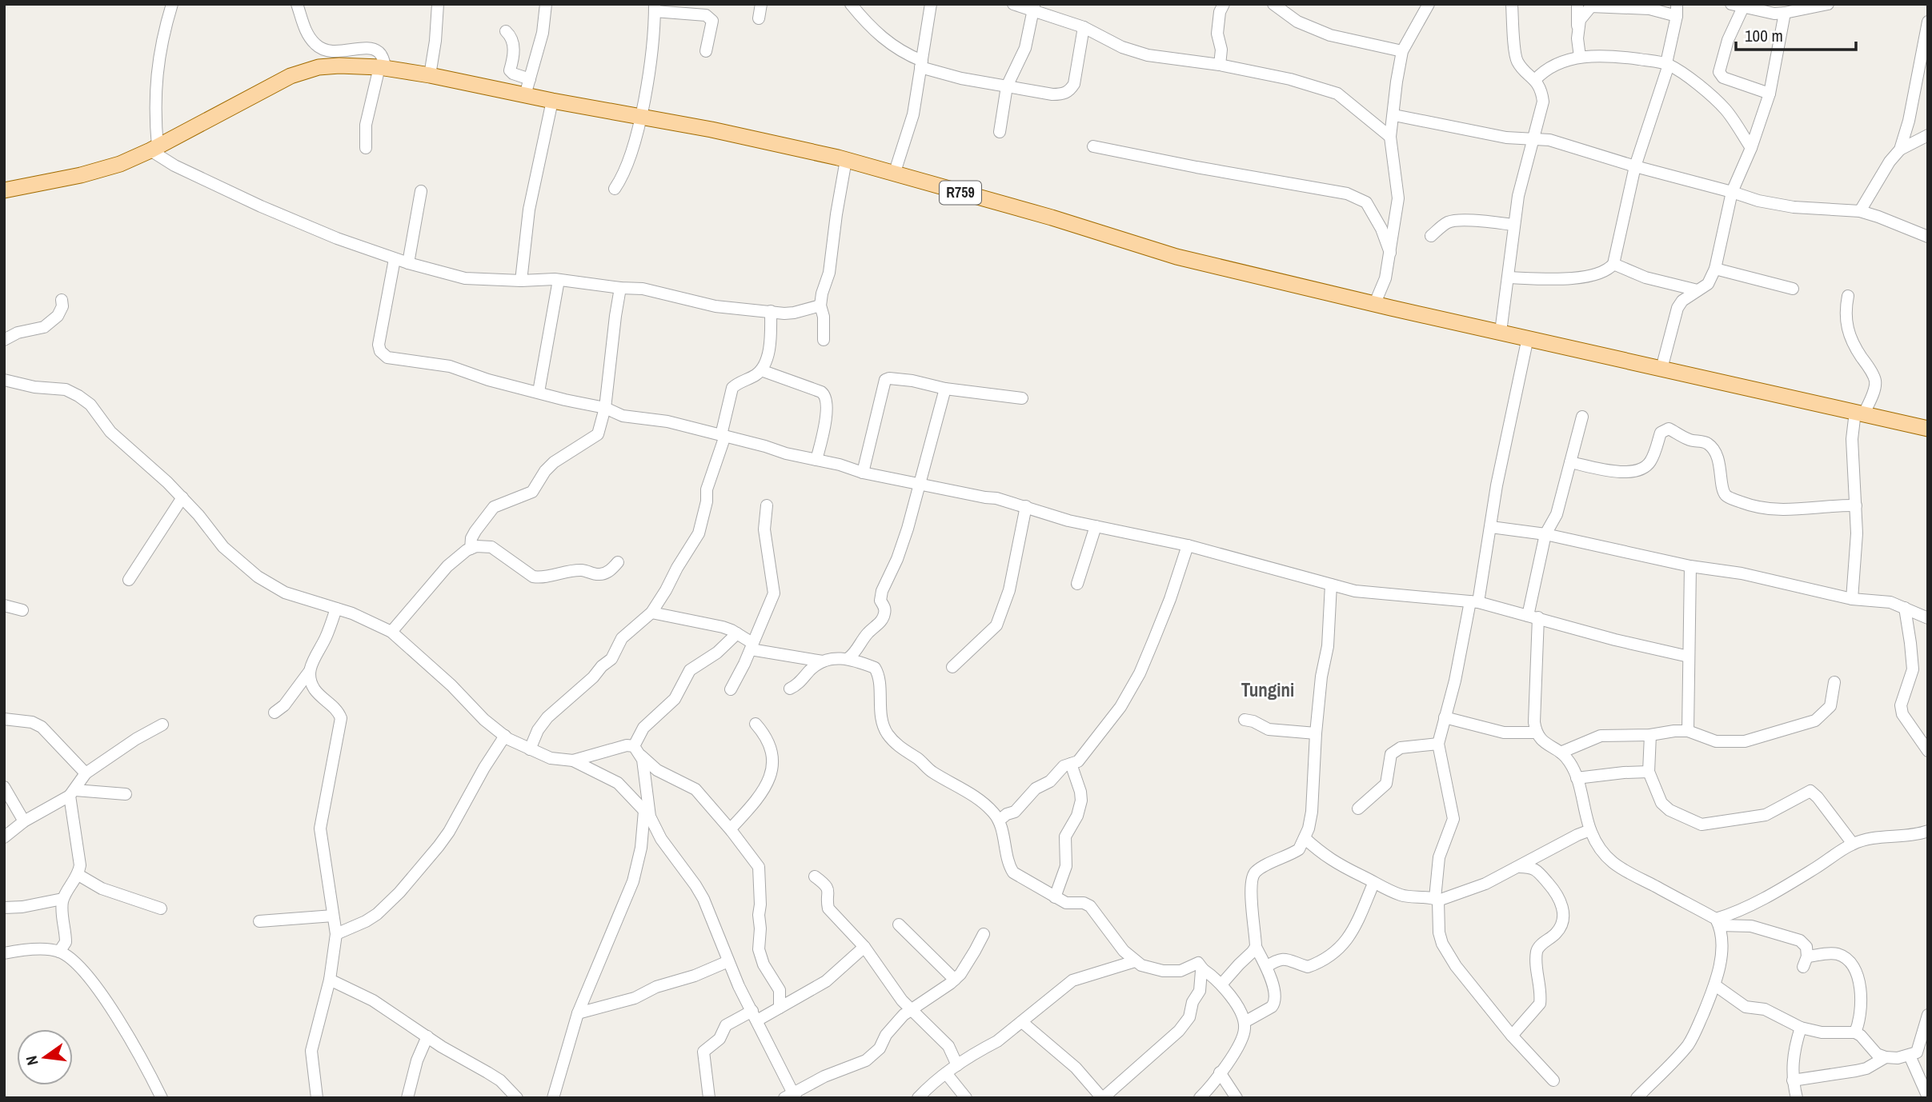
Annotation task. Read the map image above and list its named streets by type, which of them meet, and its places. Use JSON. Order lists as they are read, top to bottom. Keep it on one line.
{"streets":{"main road":["R759"]},"districts":["Tungini"],"scale_bar":"100 m","north":"left"}
